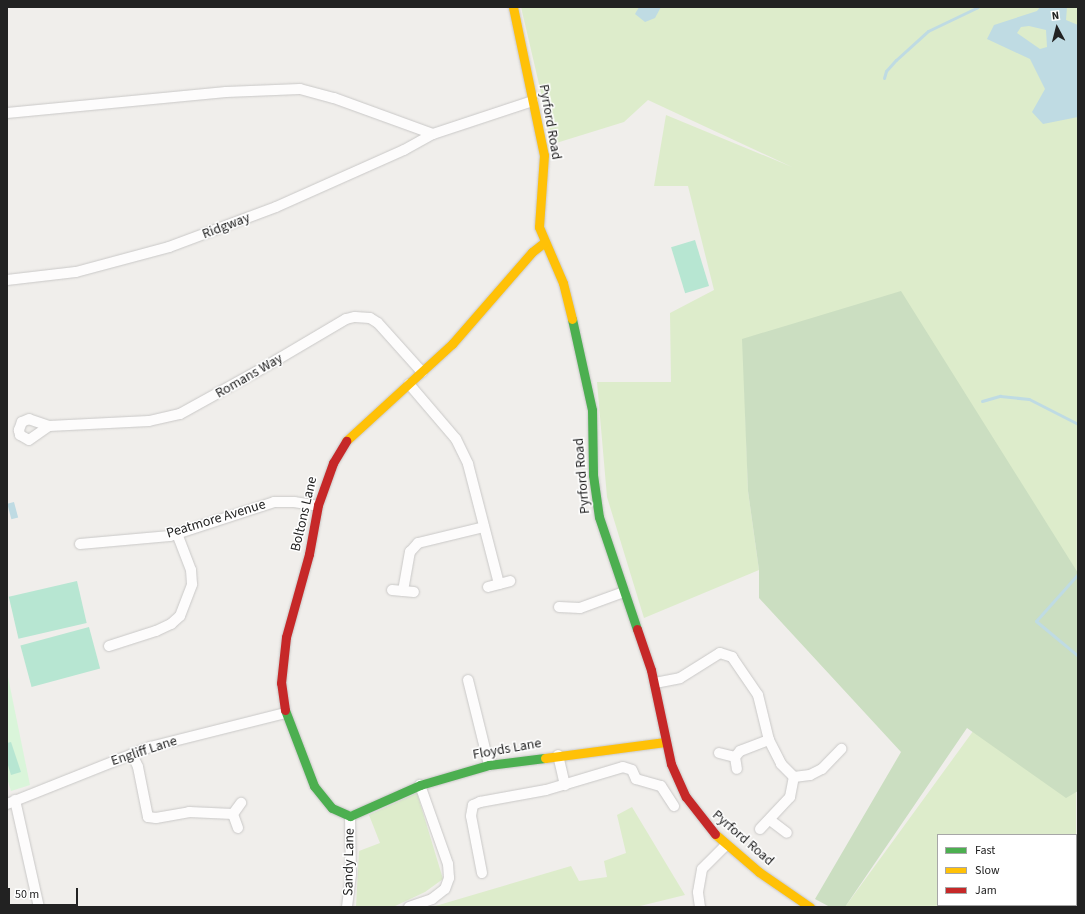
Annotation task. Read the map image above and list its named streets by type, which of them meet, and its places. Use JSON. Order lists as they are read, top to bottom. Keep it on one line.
{"streets":{"street":["Pyrford Road","Ridgway","Romans Way","Boltons Lane","Peatmore Avenue","Floyds Lane","Engliff Lane","Sandy Lane"]},"crossings":[["Pyrford Road","Ridgway"],["Pyrford Road","Boltons Lane"],["Pyrford Road","Floyds Lane"],["Romans Way","Boltons Lane"],["Boltons Lane","Peatmore Avenue"],["Boltons Lane","Floyds Lane"],["Boltons Lane","Engliff Lane"],["Boltons Lane","Sandy Lane"],["Floyds Lane","Sandy Lane"]],"legend":["Fast","Slow","Jam"],"scale_bar":"50 m","north":"top"}
